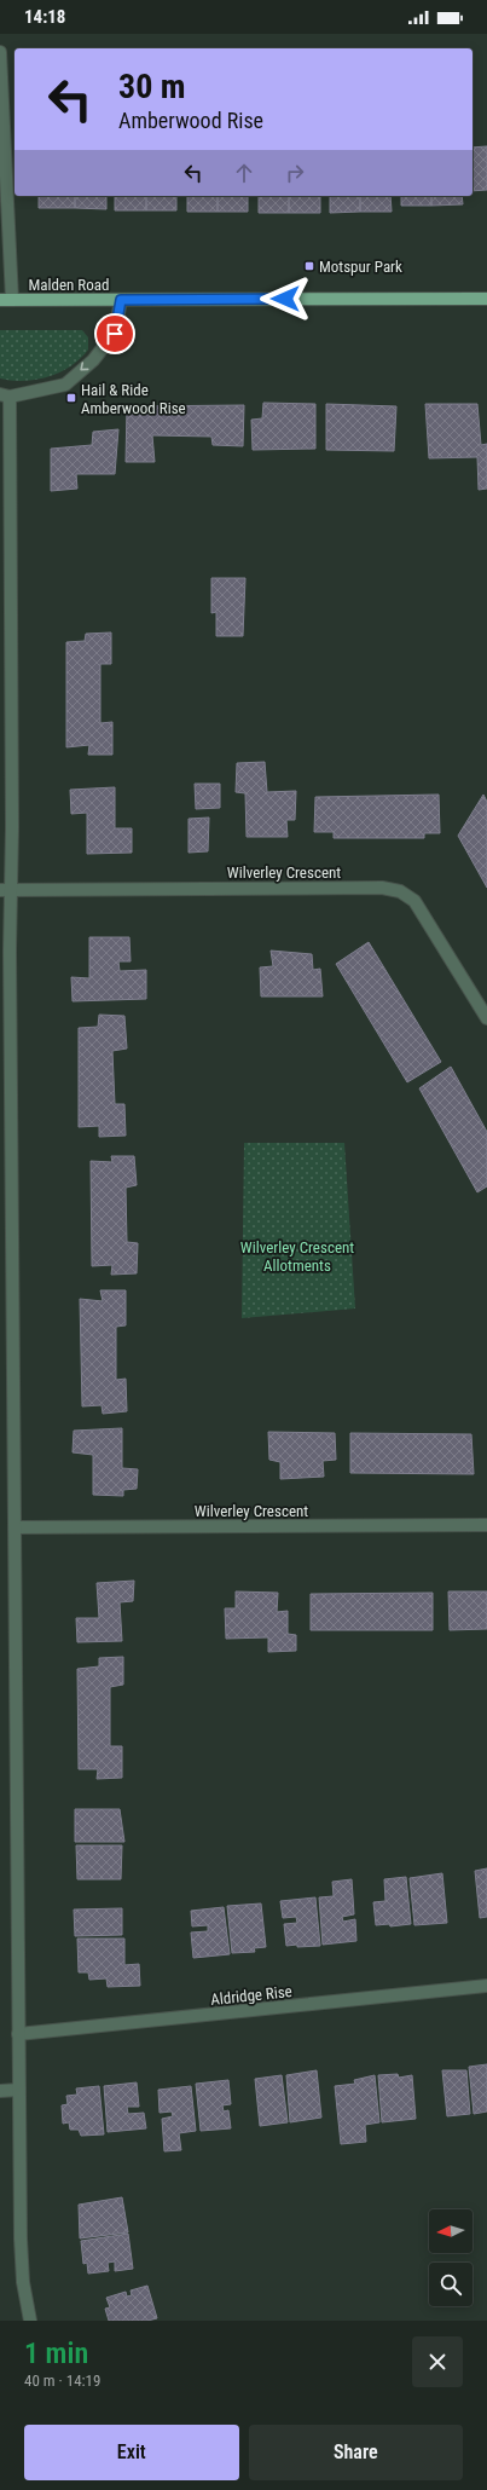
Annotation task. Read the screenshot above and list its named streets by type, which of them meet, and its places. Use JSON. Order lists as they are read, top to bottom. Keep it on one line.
{"streets":{"main road":["Malden Road"],"street":["Wilverley Crescent","Aldridge Rise"]},"parks":["Wilverley Crescent Allotments"],"places":{"transit":["Motspur Park","Hail & Ride Amberwood Rise"]},"north":"left","page":{"status":"14:18","turn":["30 m","Amberwood Rise"],"heading":["1 min","40 m · 14:19"],"buttons":["Exit","Share"]}}
